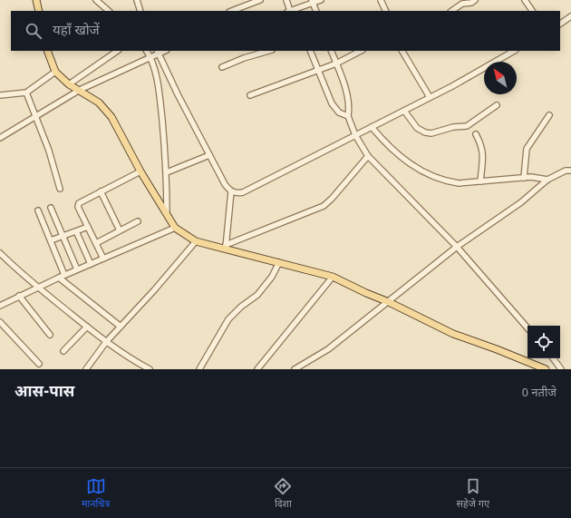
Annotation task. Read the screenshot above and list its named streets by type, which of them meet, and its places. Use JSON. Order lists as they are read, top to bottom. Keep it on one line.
{"north":"top left","page":{"search":"यहाँ खोजें","heading":["आस-पास","0 नतीजे"],"nav":["मानचित्र","दिशा","सहेजे गए"]}}
